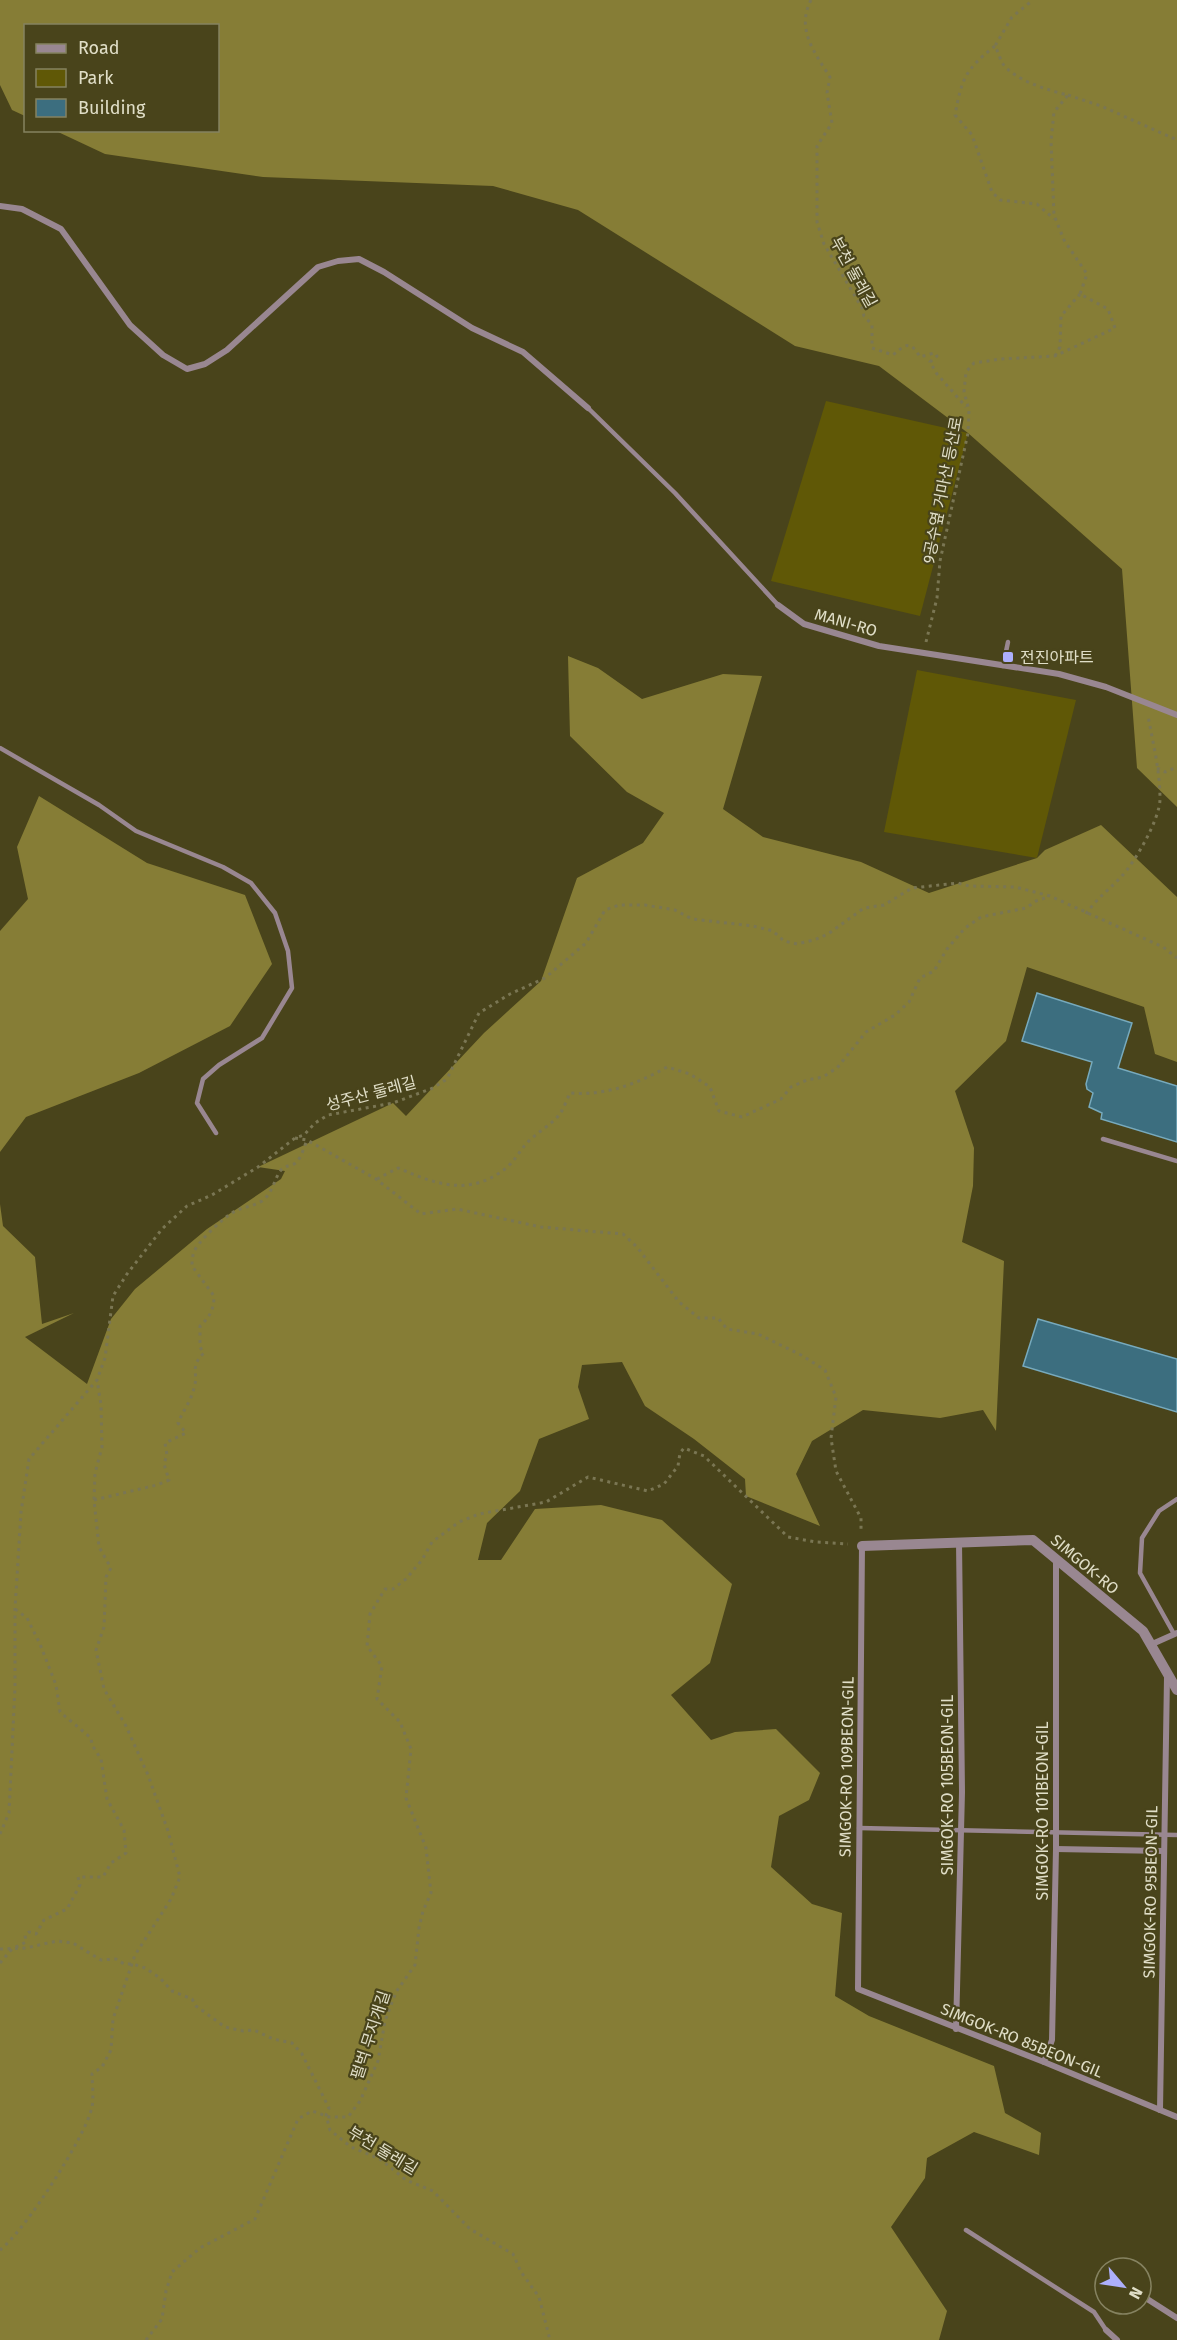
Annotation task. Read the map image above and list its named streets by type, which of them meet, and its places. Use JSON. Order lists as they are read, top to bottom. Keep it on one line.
{"streets":{"street":["MANI-RO","SIMGOK-RO","SIMGOK-RO 109BEON-GIL","SIMGOK-RO 105BEON-GIL","SIMGOK-RO 101BEON-GIL","SIMGOK-RO 95BEON-GIL","SIMGOK-RO 85BEON-GIL"],"path":["부천 둘레길","9공수옆 거마산 등산로","성주산 둘레길","펄벅 무지개길"]},"crossings":[["부천 둘레길","9공수옆 거마산 등산로"],["부천 둘레길","펄벅 무지개길"],["9공수옆 거마산 등산로","MANI-RO"],["SIMGOK-RO","SIMGOK-RO 109BEON-GIL"],["SIMGOK-RO","SIMGOK-RO 105BEON-GIL"],["SIMGOK-RO","SIMGOK-RO 101BEON-GIL"],["SIMGOK-RO","SIMGOK-RO 95BEON-GIL"],["SIMGOK-RO","펄벅 무지개길"],["SIMGOK-RO 109BEON-GIL","펄벅 무지개길"],["SIMGOK-RO 109BEON-GIL","SIMGOK-RO 85BEON-GIL"],["SIMGOK-RO 105BEON-GIL","SIMGOK-RO 85BEON-GIL"],["SIMGOK-RO 101BEON-GIL","SIMGOK-RO 85BEON-GIL"],["SIMGOK-RO 95BEON-GIL","SIMGOK-RO 85BEON-GIL"]],"places":{"transit":["전진아파트"]},"legend":["Road","Park","Building"],"north":"bottom right"}
